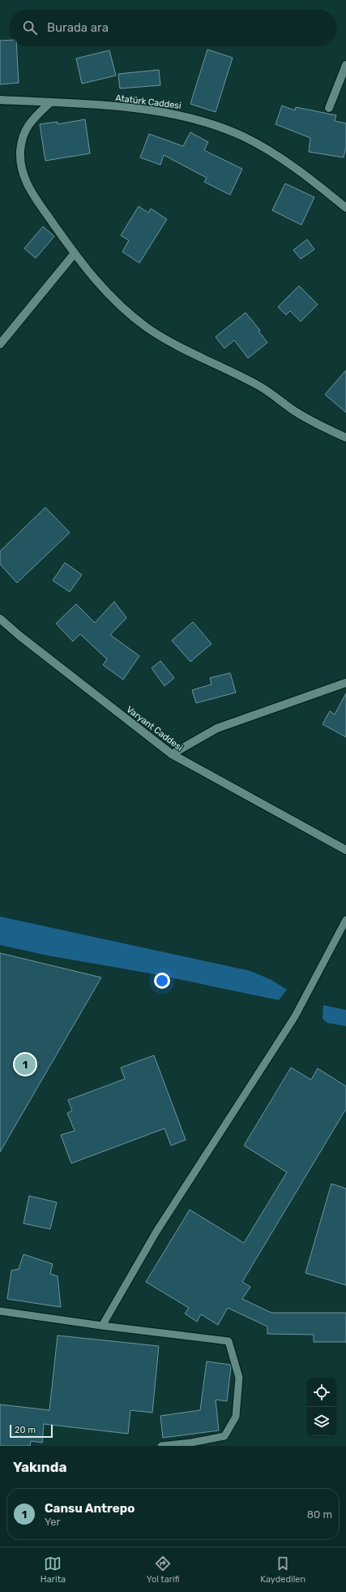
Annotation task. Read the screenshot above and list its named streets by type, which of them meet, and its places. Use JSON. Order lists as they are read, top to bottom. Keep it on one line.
{"streets":{"street":["Atatürk Caddesi","Varyant Caddesi"]},"scale_bar":"20 m","page":{"search":"Burada ara","pins":"1","scale":"20 m","heading":"Yakında","list":[{"mark":"1","name":"Cansu Antrepo","note":"Yer","value":"80 m"}],"nav":["Harita","Yol tarifi","Kaydedilen"]}}
